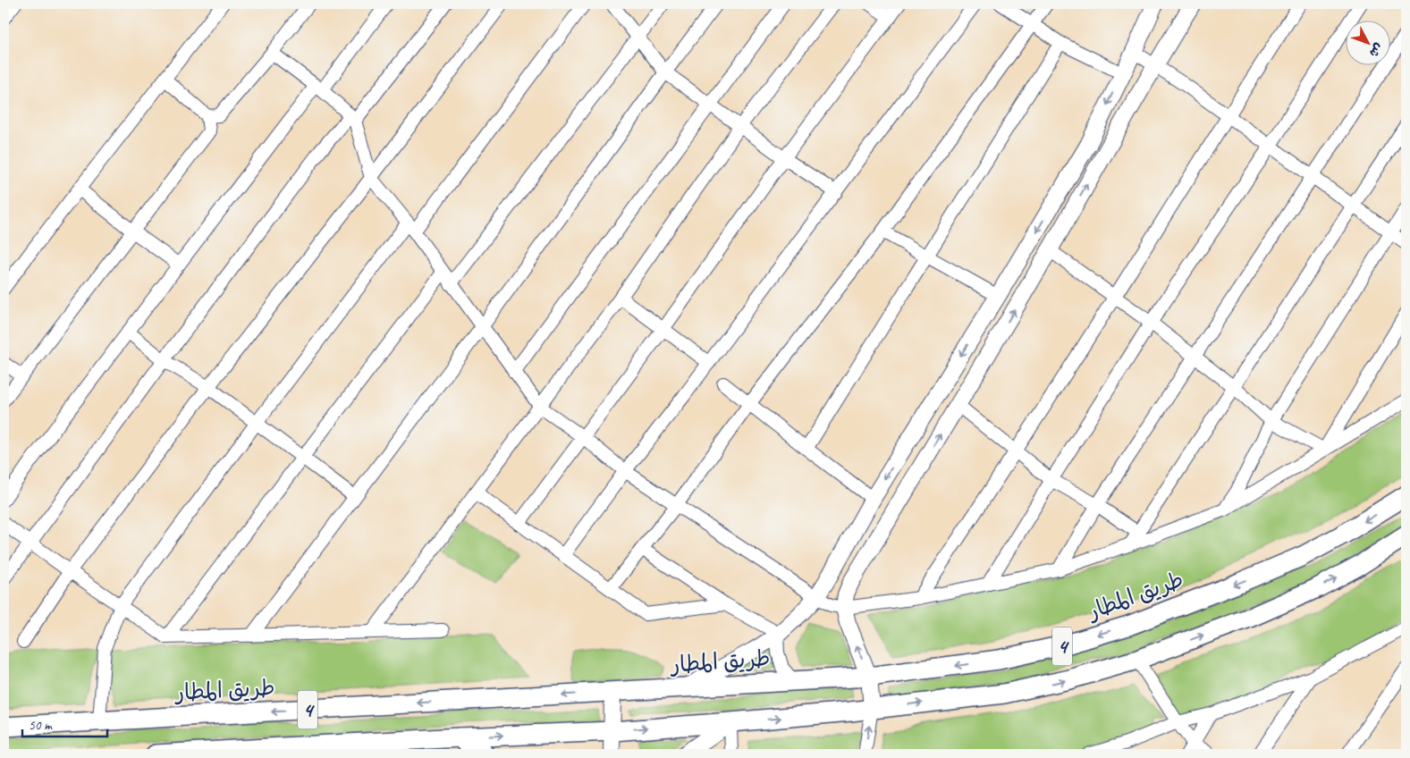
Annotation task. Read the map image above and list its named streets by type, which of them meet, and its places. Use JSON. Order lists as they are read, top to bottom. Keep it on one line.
{"streets":{"highway":["طريق المطار","4"]},"scale_bar":"50 m","north":"bottom right"}
